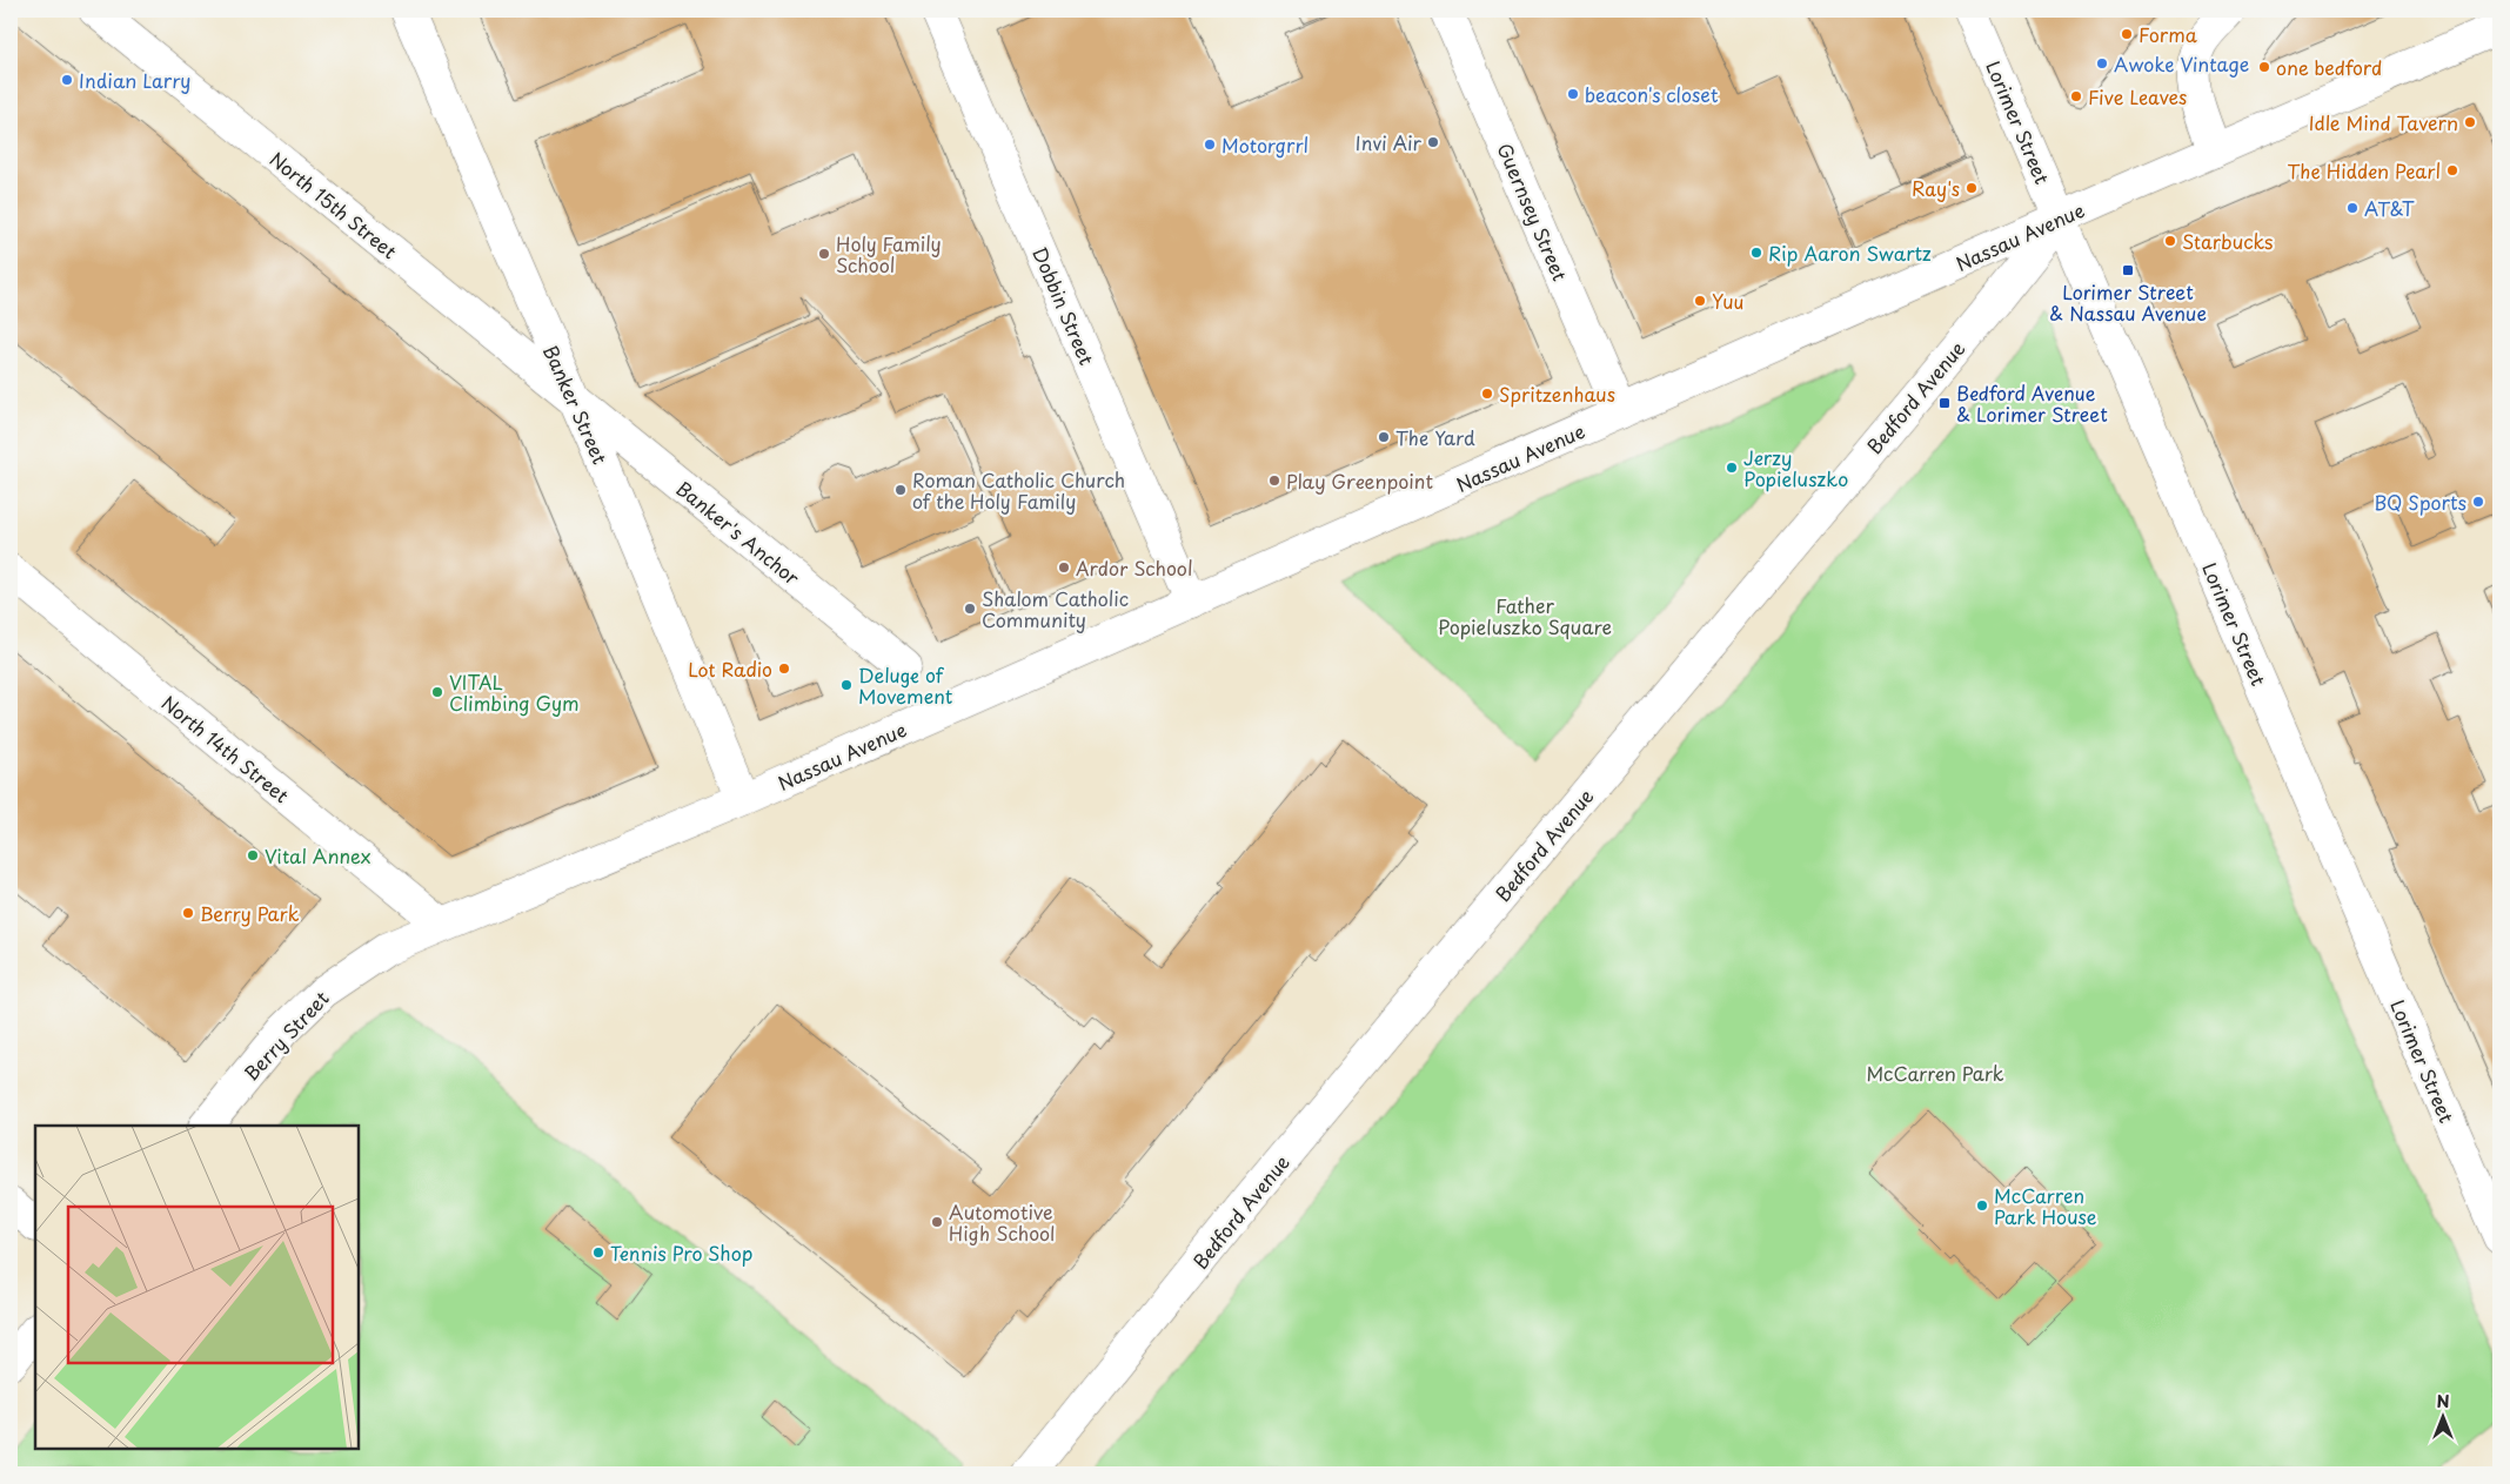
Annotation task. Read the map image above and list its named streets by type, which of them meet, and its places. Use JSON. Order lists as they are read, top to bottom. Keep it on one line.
{"streets":{"street":["Lorimer Street","North 15th Street","Guernsey Street","Nassau Avenue","Dobbin Street","Bedford Avenue","Banker Street","Banker's Anchor","North 14th Street","Berry Street"]},"crossings":[["Lorimer Street","Nassau Avenue"],["Lorimer Street","Bedford Avenue"],["North 15th Street","Banker Street"],["North 15th Street","Banker's Anchor"],["Guernsey Street","Nassau Avenue"],["Nassau Avenue","Dobbin Street"],["Nassau Avenue","Bedford Avenue"],["Nassau Avenue","Banker Street"],["Nassau Avenue","North 14th Street"],["Nassau Avenue","Berry Street"],["Banker Street","Banker's Anchor"],["North 14th Street","Berry Street"]],"parks":["Father Popieluszko Square","McCarren Park"],"places":{"other":["Forma","Awoke Vintage","one bedford","Indian Larry","beacon's closet","Five Leaves","Idle Mind Tavern","Invi Air","Motorgrrl","The Hidden Pearl","Ray's","AT&T","Starbucks","Rip Aaron Swartz","Holy Family School","Yuu","Spritzenhaus","The Yard","Jerzy Popieluszko","Play Greenpoint","Roman Catholic Church of the Holy Family","BQ Sports","Ardor School","Shalom Catholic Community","Lot Radio","Deluge of Movement","VITAL Climbing Gym","Vital Annex","Berry Park","McCarren Park House","Automotive High School","Tennis Pro Shop"],"transit":["Lorimer Street & Nassau Avenue","Bedford Avenue & Lorimer Street"]},"north":"top"}
